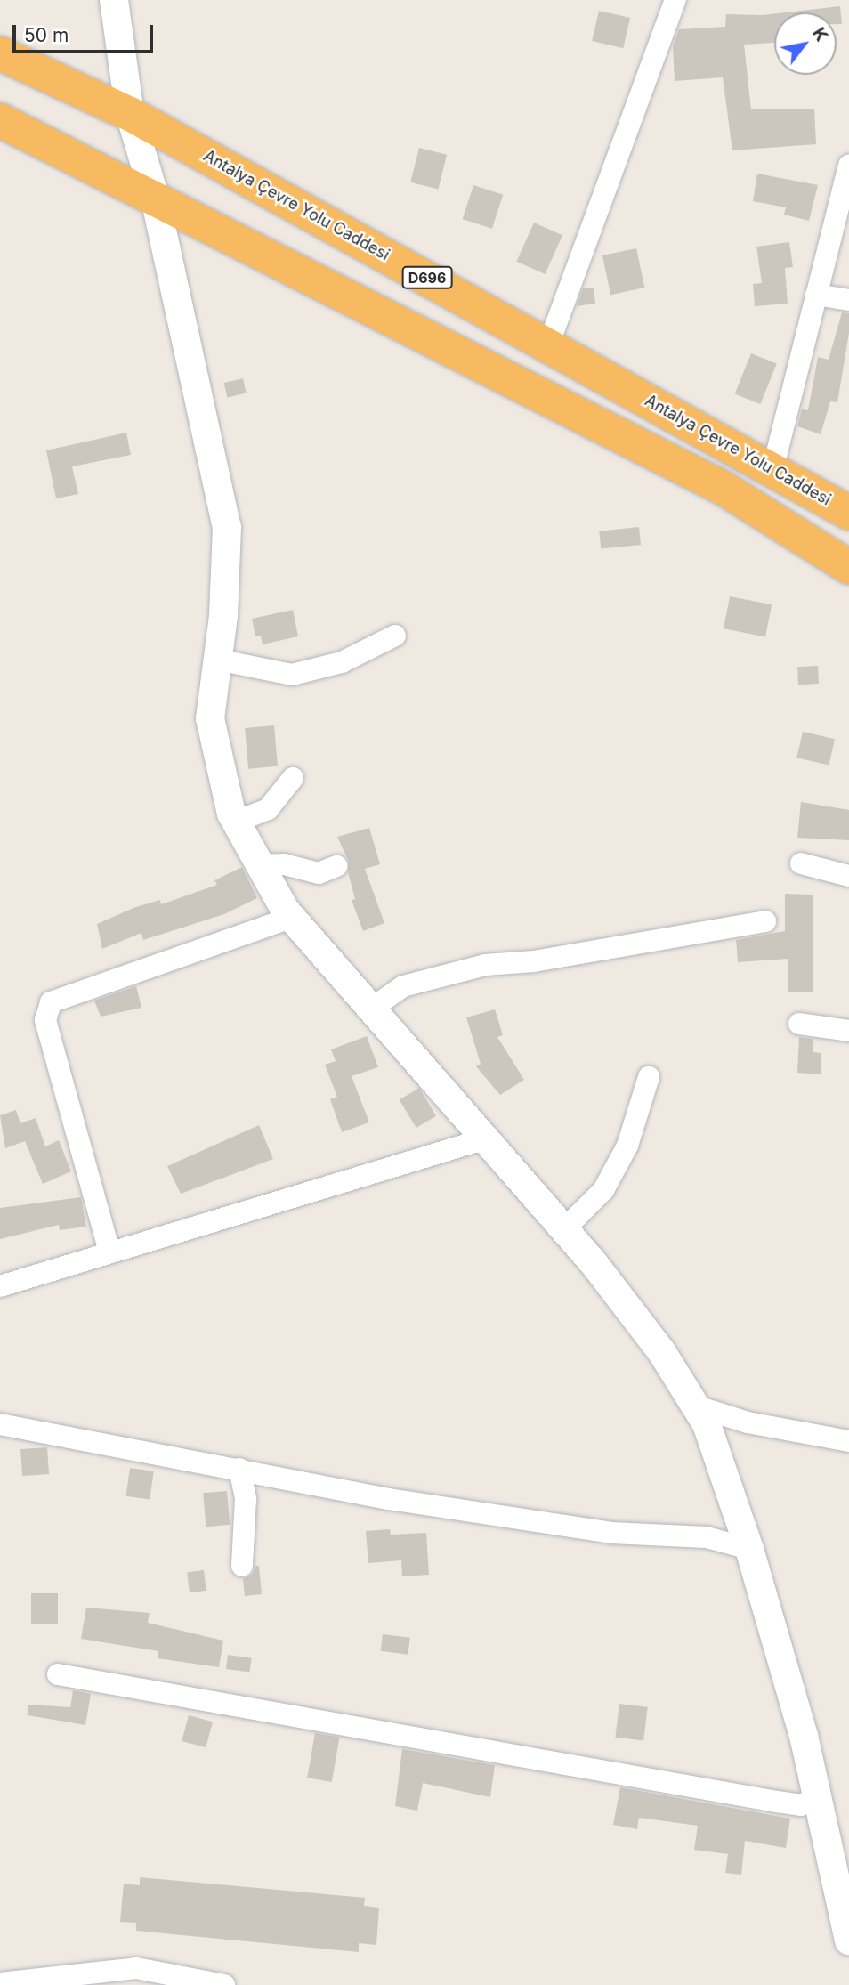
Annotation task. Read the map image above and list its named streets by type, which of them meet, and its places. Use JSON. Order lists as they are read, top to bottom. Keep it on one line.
{"streets":{"highway":["Antalya Çevre Yolu Caddesi","D696"]},"scale_bar":"50 m","north":"top right"}
